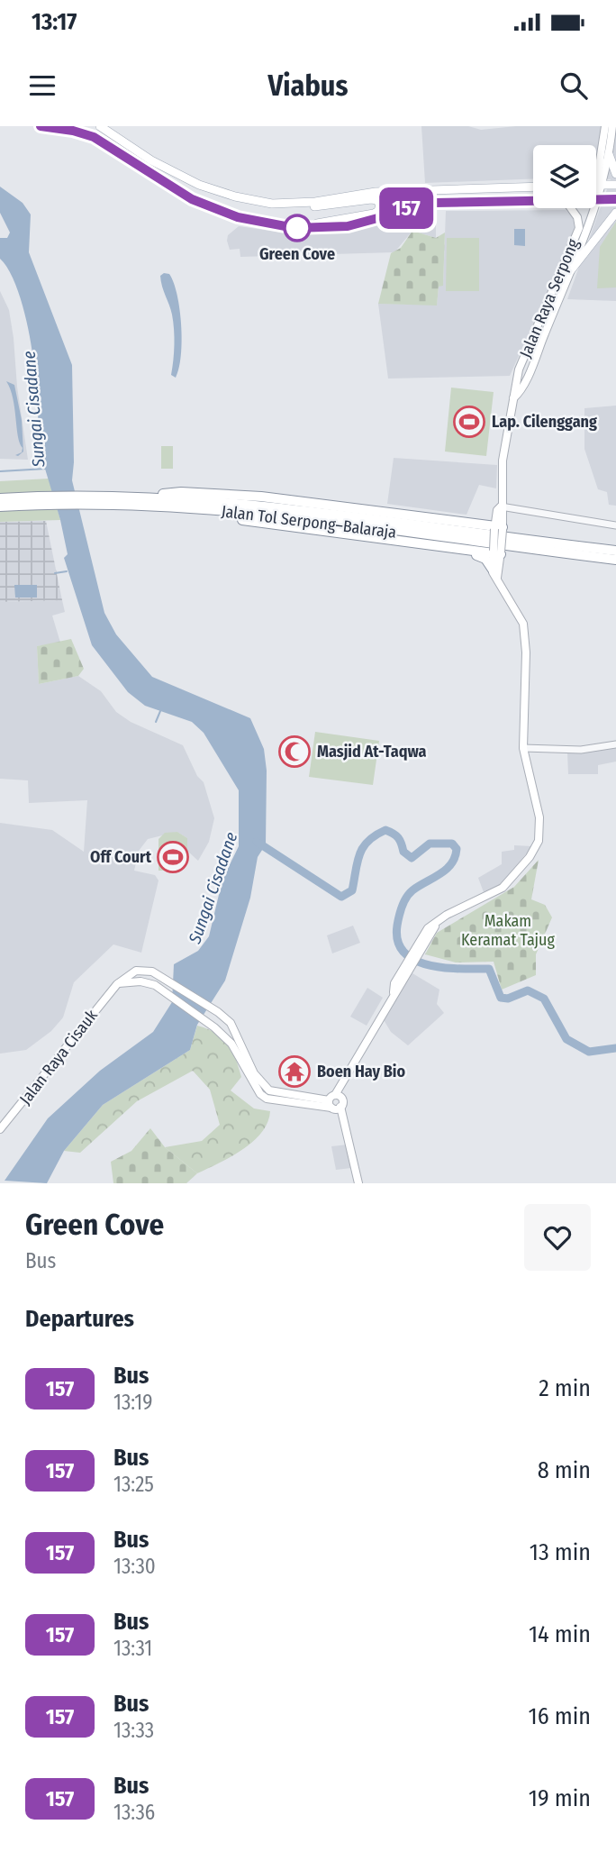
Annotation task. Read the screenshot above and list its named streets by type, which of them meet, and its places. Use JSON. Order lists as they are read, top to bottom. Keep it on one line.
{"streets":{"highway":["Jalan Tol Serpong–Balaraja"],"main road":["Jalan Raya Serpong","Jalan Raya Cisauk"]},"water":["Sungai Cisadane"],"parks":["Makam Keramat Tajug"],"places":{"other":["Green Cove"],"sports":["Lap. Cilenggang","Off Court"],"mosque":["Masjid At-Taqwa"],"temple":["Boen Hay Bio"]},"lines":["bus line 157"],"page":{"status":"13:17","header":"Viabus","on_map":"157","heading":[["Green Cove","Bus"],"Departures"],"list":[{"mark":"157","name":"Bus","note":"13:19","value":"2 min"},{"mark":"157","name":"Bus","note":"13:25","value":"8 min"},{"mark":"157","name":"Bus","note":"13:30","value":"13 min"},{"mark":"157","name":"Bus","note":"13:31","value":"14 min"},{"mark":"157","name":"Bus","note":"13:33","value":"16 min"},{"mark":"157","name":"Bus","note":"13:36","value":"19 min"}]}}
